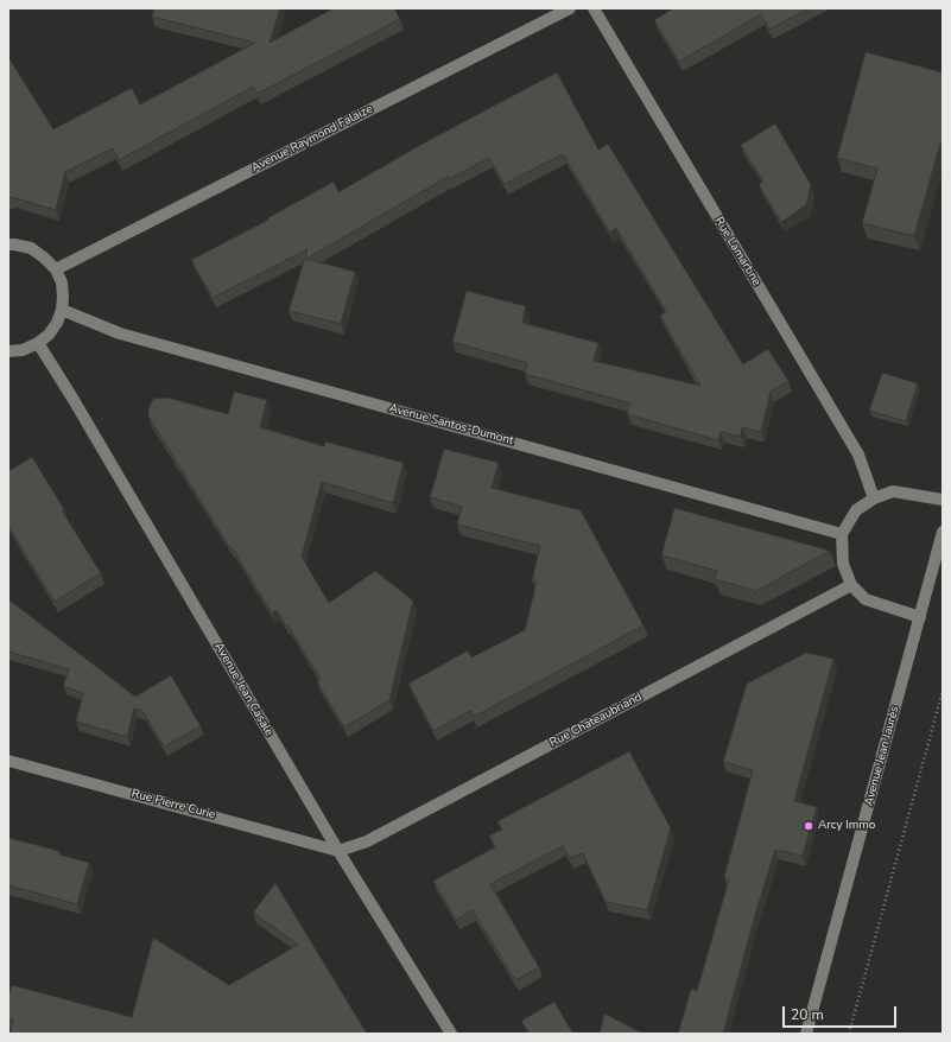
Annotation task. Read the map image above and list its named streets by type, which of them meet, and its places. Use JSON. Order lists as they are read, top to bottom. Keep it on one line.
{"streets":{"street":["Avenue Raymond Falaize","Rue Lamartine","Avenue Santos-Dumont","Avenue Jean Casale","Rue Chateaubriand","Avenue Jean Jaurès","Rue Pierre Curie"]},"crossings":[["Avenue Jean Casale","Rue Chateaubriand"],["Avenue Jean Casale","Rue Pierre Curie"],["Rue Chateaubriand","Rue Pierre Curie"]],"places":["Arcy Immo"],"scale_bar":"20 m"}
